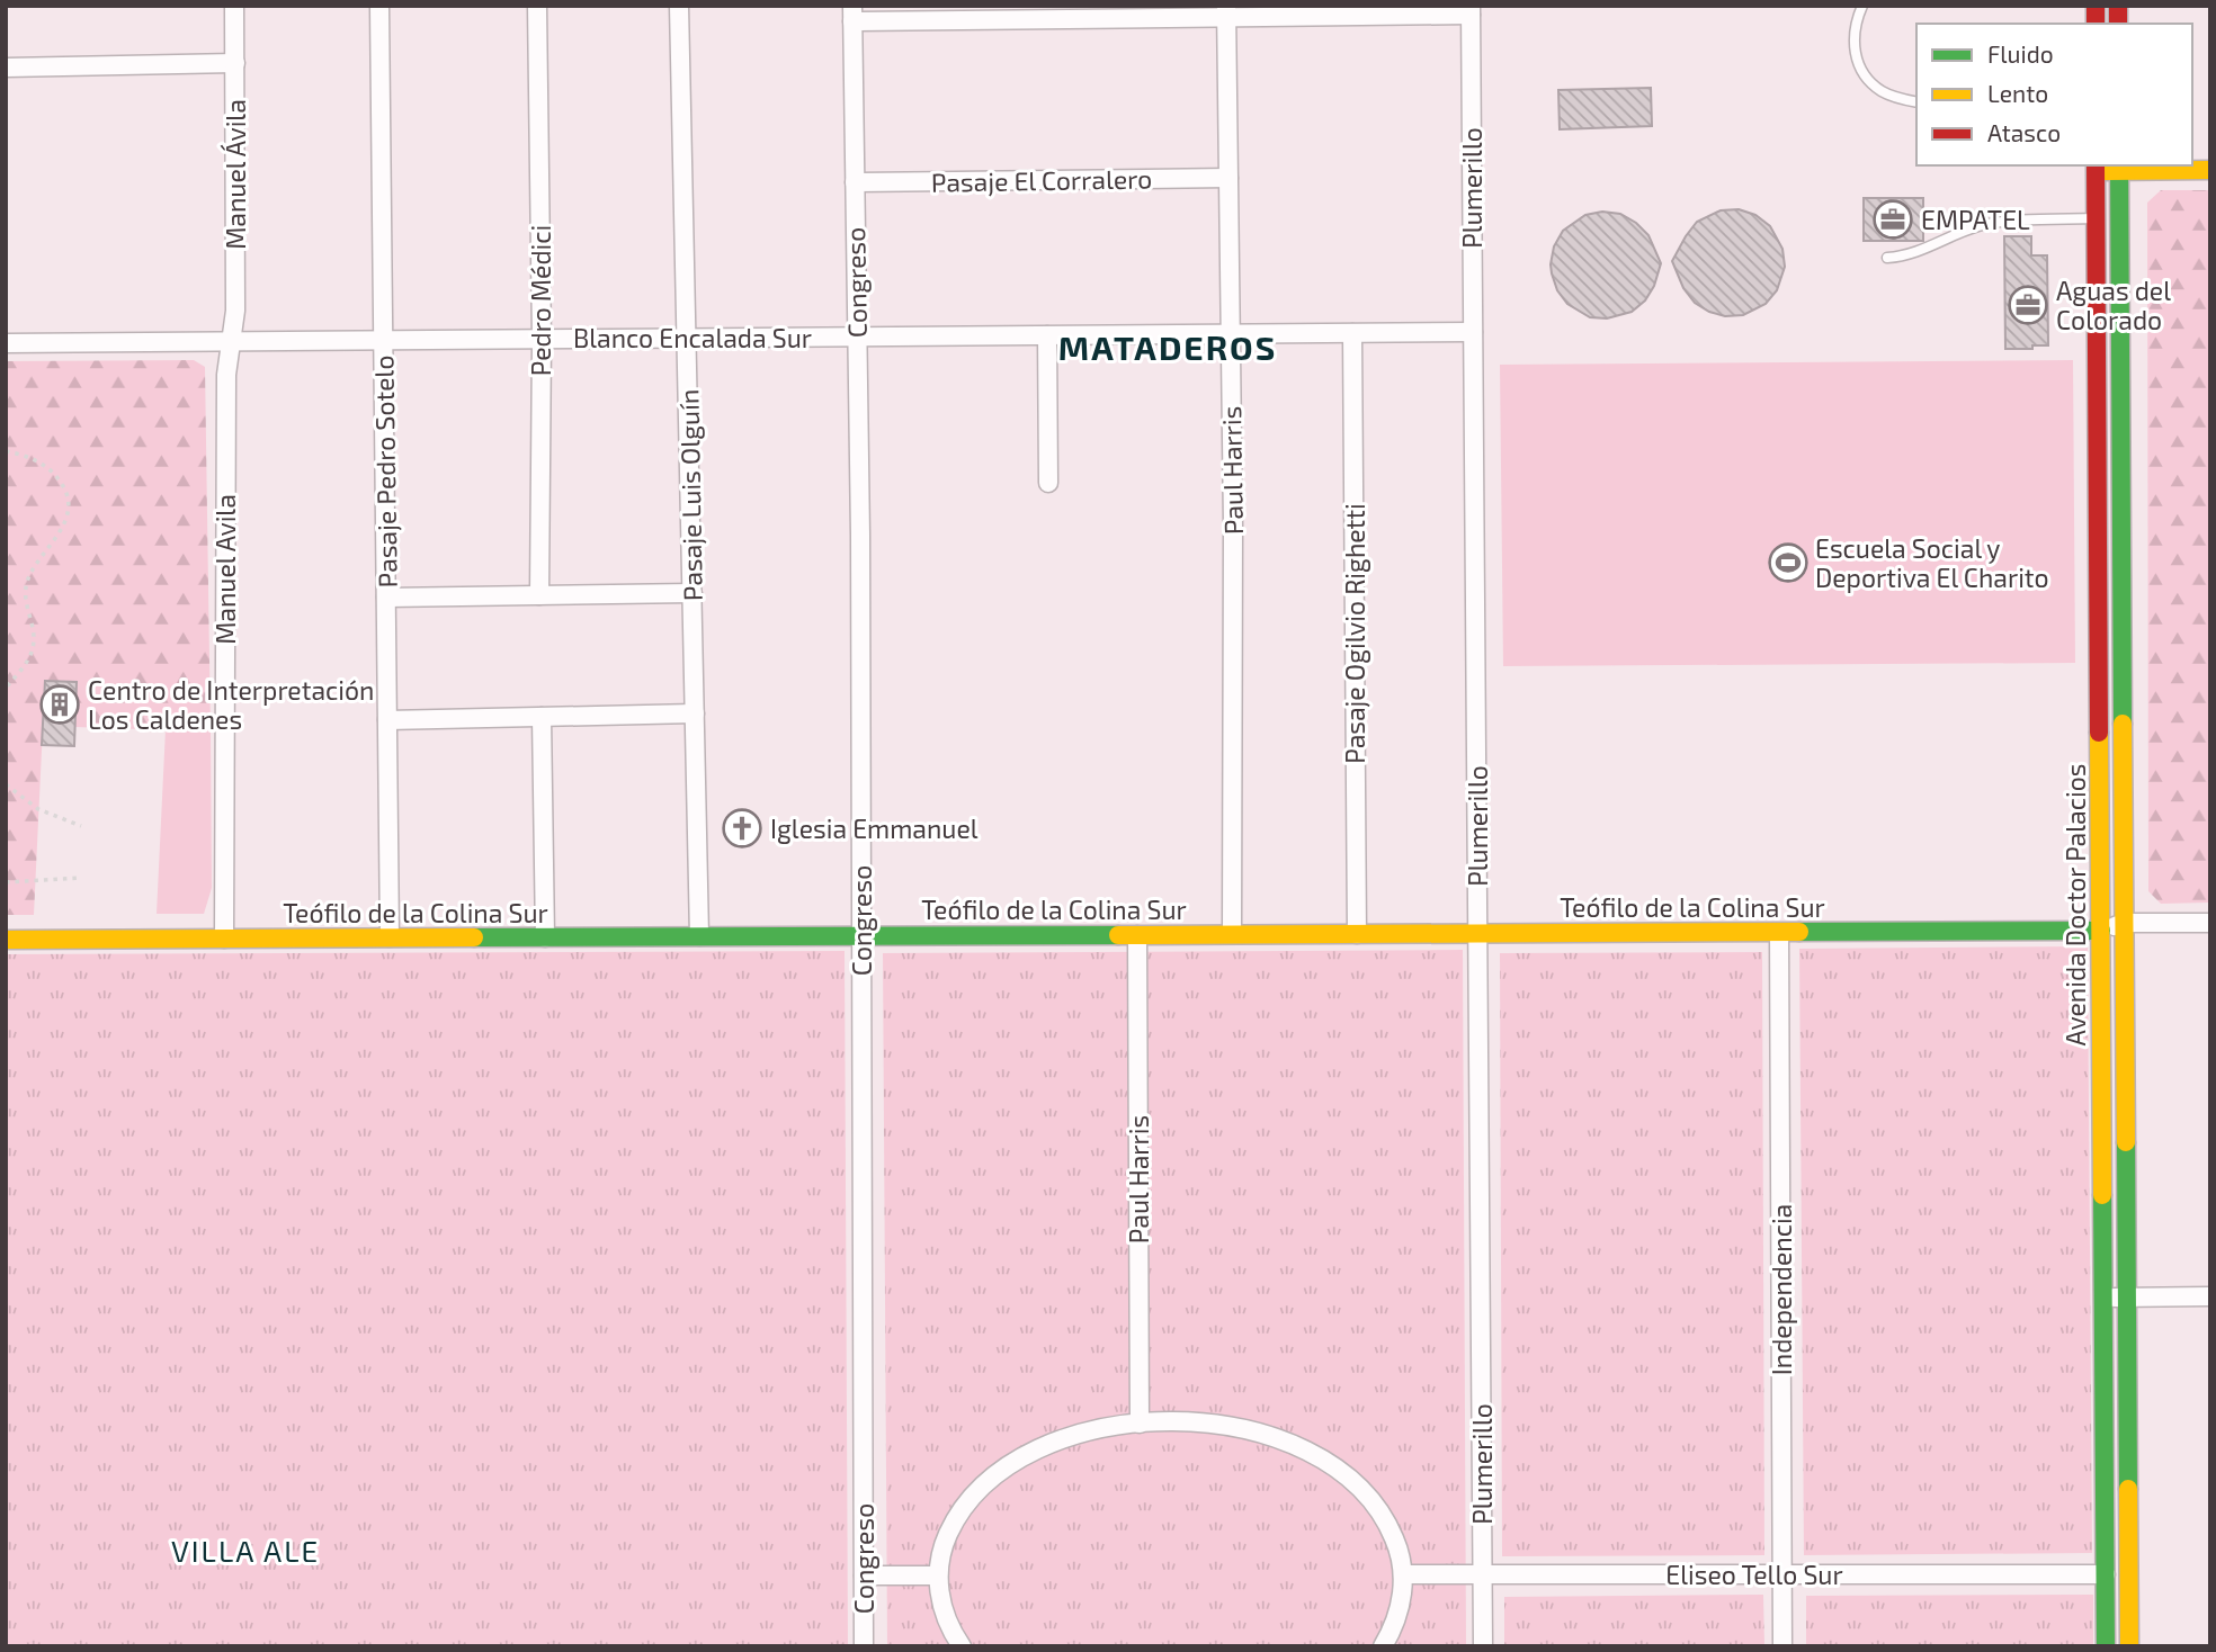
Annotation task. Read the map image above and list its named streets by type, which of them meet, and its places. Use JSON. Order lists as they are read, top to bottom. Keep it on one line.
{"streets":{"main road":["Avenida Doctor Palacios","Teófilo de la Colina Sur"],"street":["Manuel Ávila","Pasaje El Corralero","Plumerillo","Congreso","Pedro Médici","Blanco Encalada Sur","Paul Harris","Pasaje Pedro Sotelo","Pasaje Luis Olguín","Manuel Avila","Pasaje Ogilvio Righetti","Independencia","Eliseo Tello Sur"]},"crossings":[["Manuel Ávila","Blanco Encalada Sur"],["Manuel Ávila","Manuel Avila"],["Pasaje El Corralero","Congreso"],["Pasaje El Corralero","Paul Harris"],["Plumerillo","Blanco Encalada Sur"],["Plumerillo","Teófilo de la Colina Sur"],["Plumerillo","Eliseo Tello Sur"],["Congreso","Blanco Encalada Sur"],["Congreso","Teófilo de la Colina Sur"],["Pedro Médici","Blanco Encalada Sur"],["Blanco Encalada Sur","Paul Harris"],["Blanco Encalada Sur","Pasaje Pedro Sotelo"],["Blanco Encalada Sur","Pasaje Luis Olguín"],["Blanco Encalada Sur","Manuel Avila"],["Blanco Encalada Sur","Pasaje Ogilvio Righetti"],["Paul Harris","Teófilo de la Colina Sur"],["Pasaje Pedro Sotelo","Teófilo de la Colina Sur"],["Pasaje Luis Olguín","Teófilo de la Colina Sur"],["Manuel Avila","Teófilo de la Colina Sur"],["Pasaje Ogilvio Righetti","Teófilo de la Colina Sur"],["Avenida Doctor Palacios","Teófilo de la Colina Sur"],["Avenida Doctor Palacios","Eliseo Tello Sur"],["Teófilo de la Colina Sur","Independencia"],["Independencia","Eliseo Tello Sur"]],"districts":["MATADEROS","VILLA ALE"],"places":{"office":["EMPATEL","Aguas del Colorado"],"sports":["Escuela Social y Deportiva El Charito"],"building":["Centro de Interpretación Los Caldenes"],"church":["Iglesia Emmanuel"]},"legend":["Fluido","Lento","Atasco"]}
